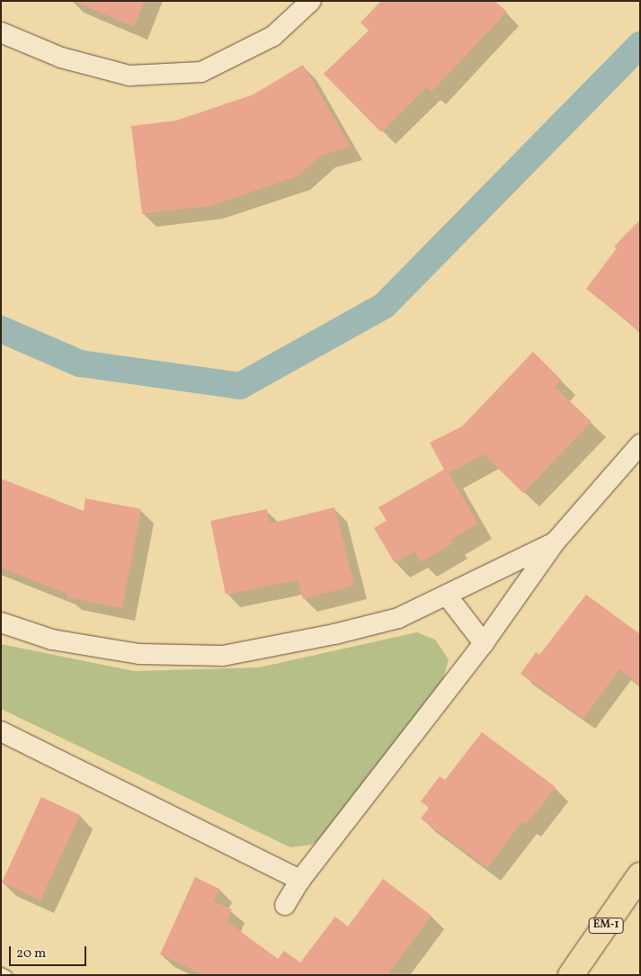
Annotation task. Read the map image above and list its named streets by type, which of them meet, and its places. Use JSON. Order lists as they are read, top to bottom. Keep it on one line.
{"streets":{"main road":["EM-1"]},"scale_bar":"20 m"}
